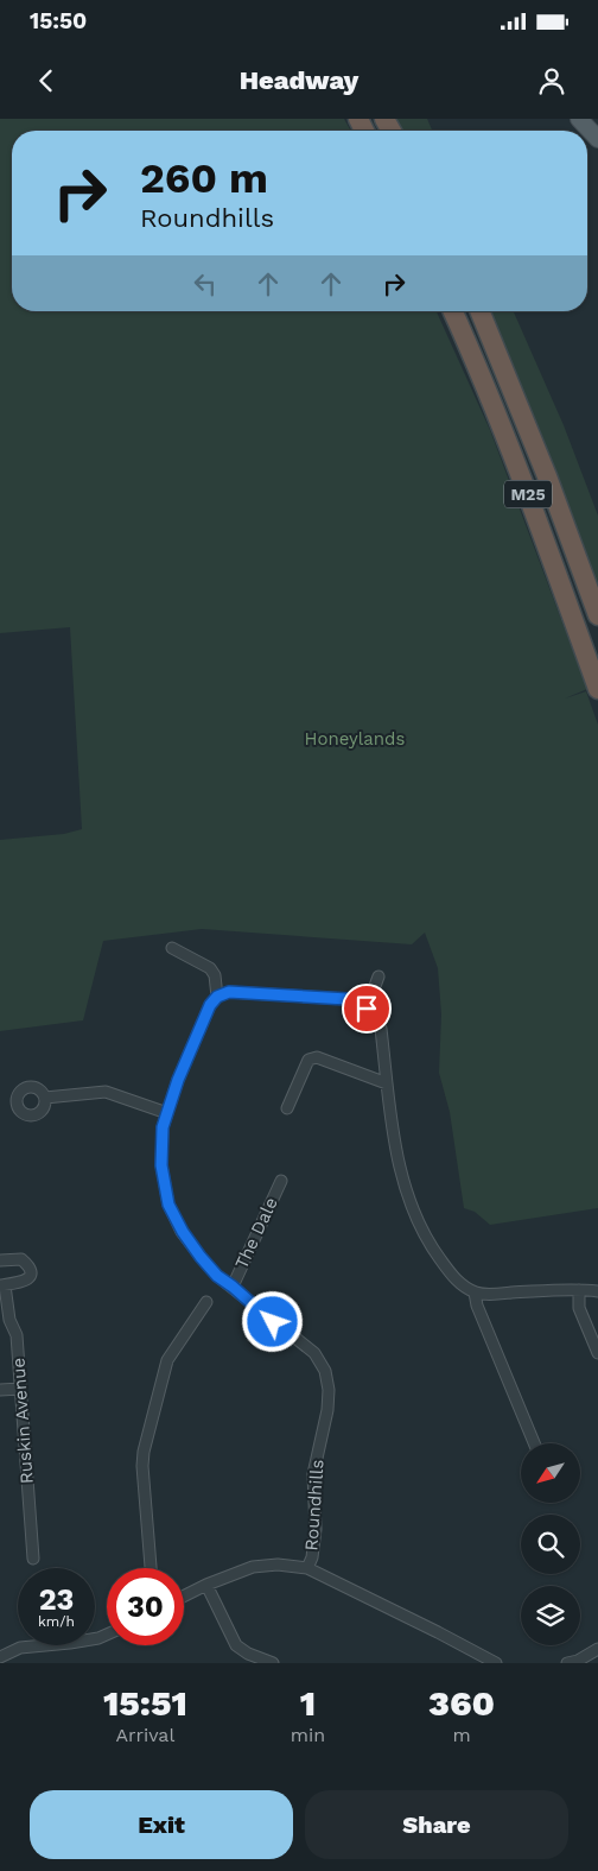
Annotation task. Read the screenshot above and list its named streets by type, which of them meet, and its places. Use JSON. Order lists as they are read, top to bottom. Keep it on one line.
{"streets":{"highway":["M25"],"street":["The Dale","Ruskin Avenue","Roundhills"]},"crossings":[["The Dale","Roundhills"]],"parks":["Honeylands"],"north":"bottom left","page":{"status":"15:50","header":"Headway","turn":["260 m","Roundhills"],"speed":"23 km/h","limit":"30","eta":["15:51","Arrival","1","min","360","m"],"buttons":["Exit","Share"]}}
